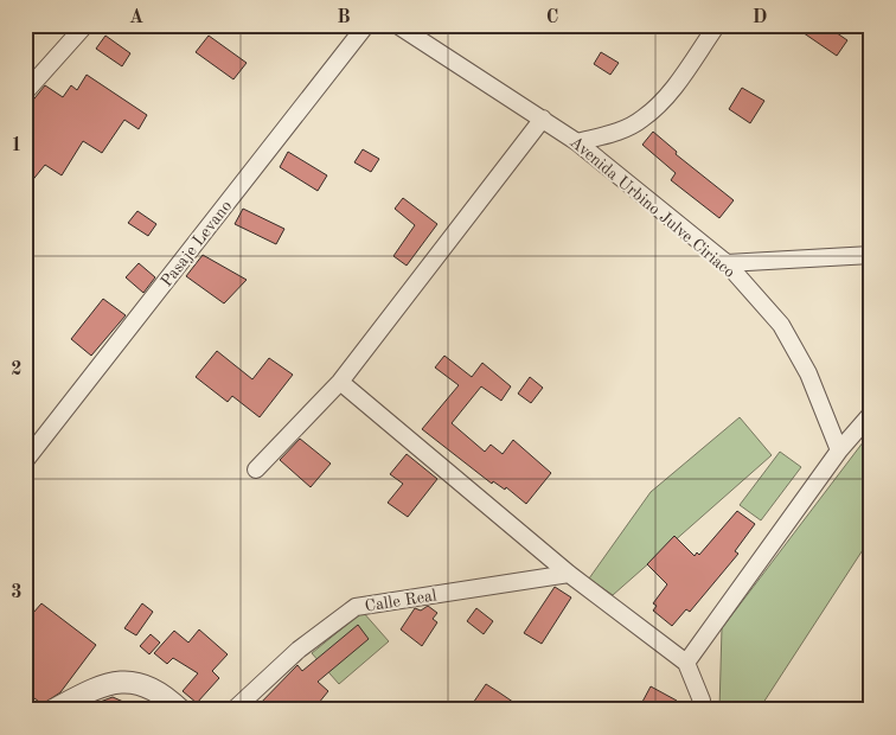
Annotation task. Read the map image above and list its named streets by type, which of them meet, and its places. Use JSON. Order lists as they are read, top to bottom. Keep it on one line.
{"streets":{"street":["Avenida Urbino Julve Ciriaco","Pasaje Levano","Calle Real"]},"grid":{"columns":["A","B","C","D"],"rows":["1","2","3"]}}
